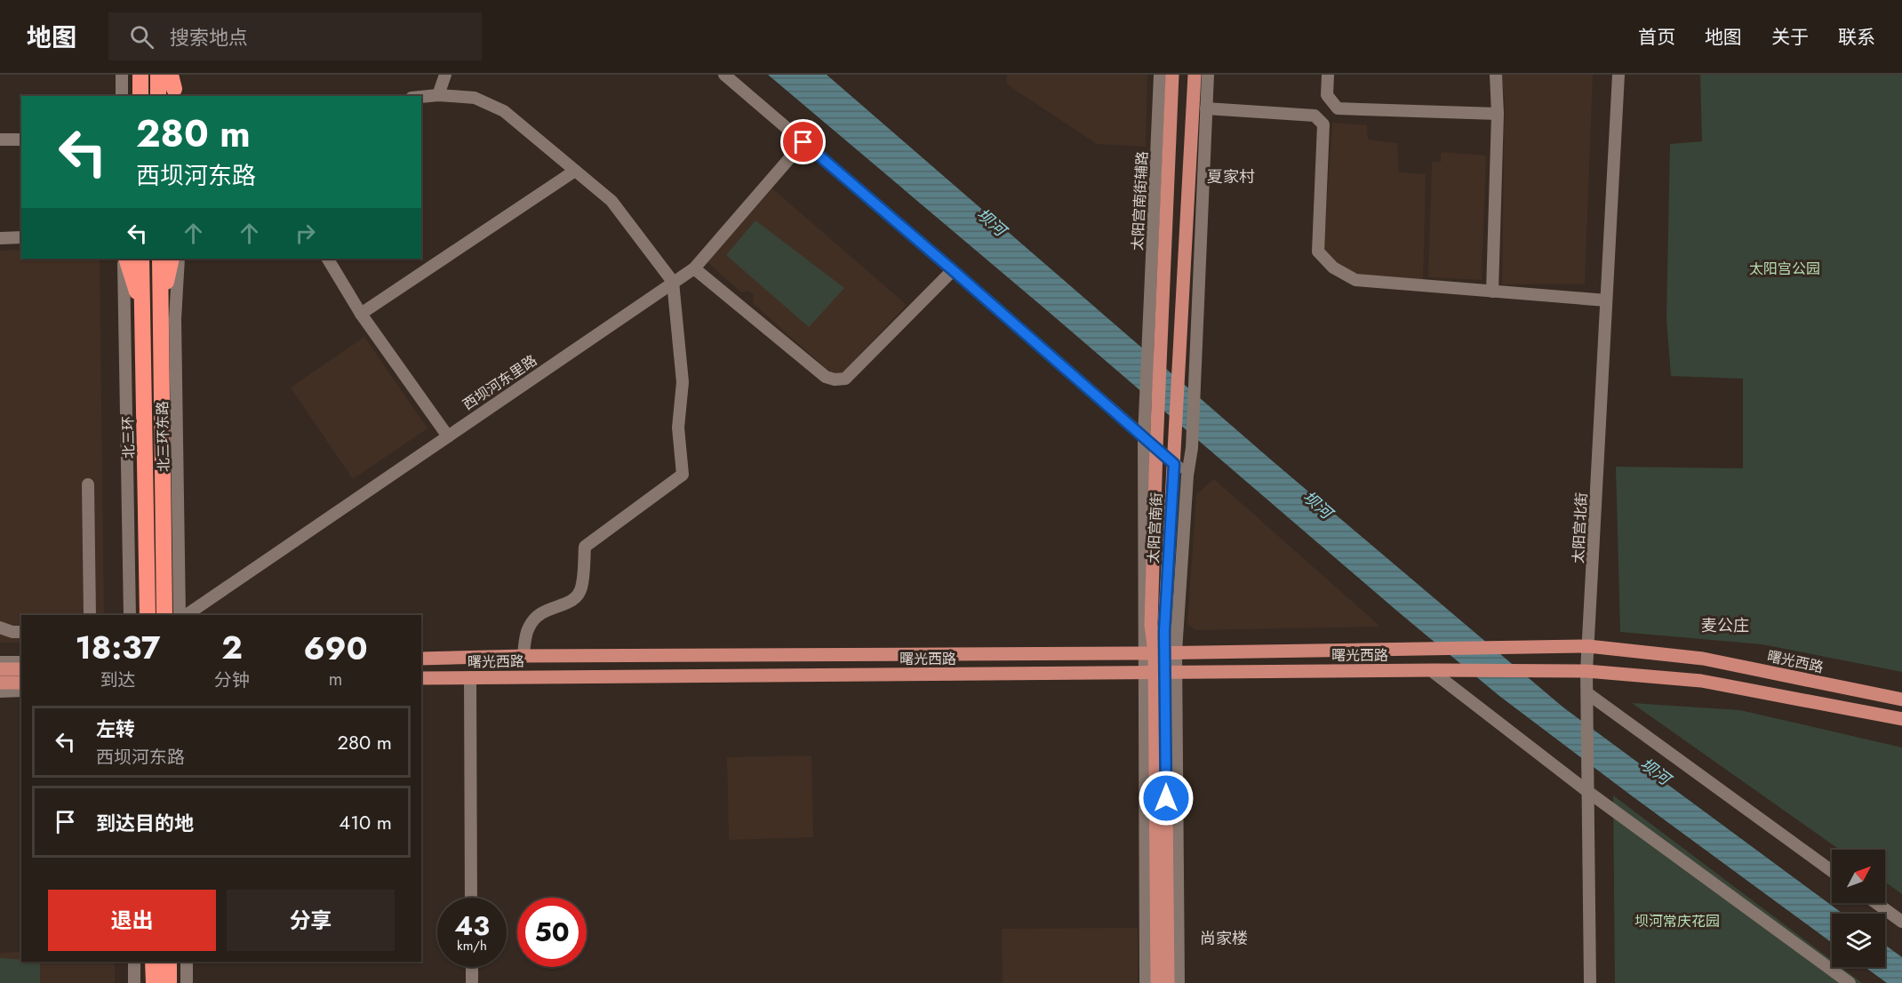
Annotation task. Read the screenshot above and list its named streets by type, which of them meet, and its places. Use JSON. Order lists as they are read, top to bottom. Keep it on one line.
{"streets":{"highway":["北三环"],"main road":["太阳宫南街","曙光西路"],"street":["太阳宫南街辅路","西坝河东里路","北三环东路","太阳宫北街"]},"crossings":[["太阳宫南街辅路","太阳宫南街"],["太阳宫南街","曙光西路"],["太阳宫北街","曙光西路"]],"districts":["夏家村","麦公庄","尚家楼"],"water":["坝河"],"parks":["太阳宫公园","坝河常庆花园"],"north":"top right","page":{"header":"地图","search":"搜索地点","nav":["首页","地图","关于","联系"],"turn":["280 m","西坝河东路"],"eta":["18:37","到达","2","分钟","690","m"],"list":[{"name":"左转","note":"西坝河东路","value":"280 m"},{"name":"到达目的地","value":"410 m"}],"buttons":["退出","分享"],"speed":"43 km/h","limit":"50"}}
